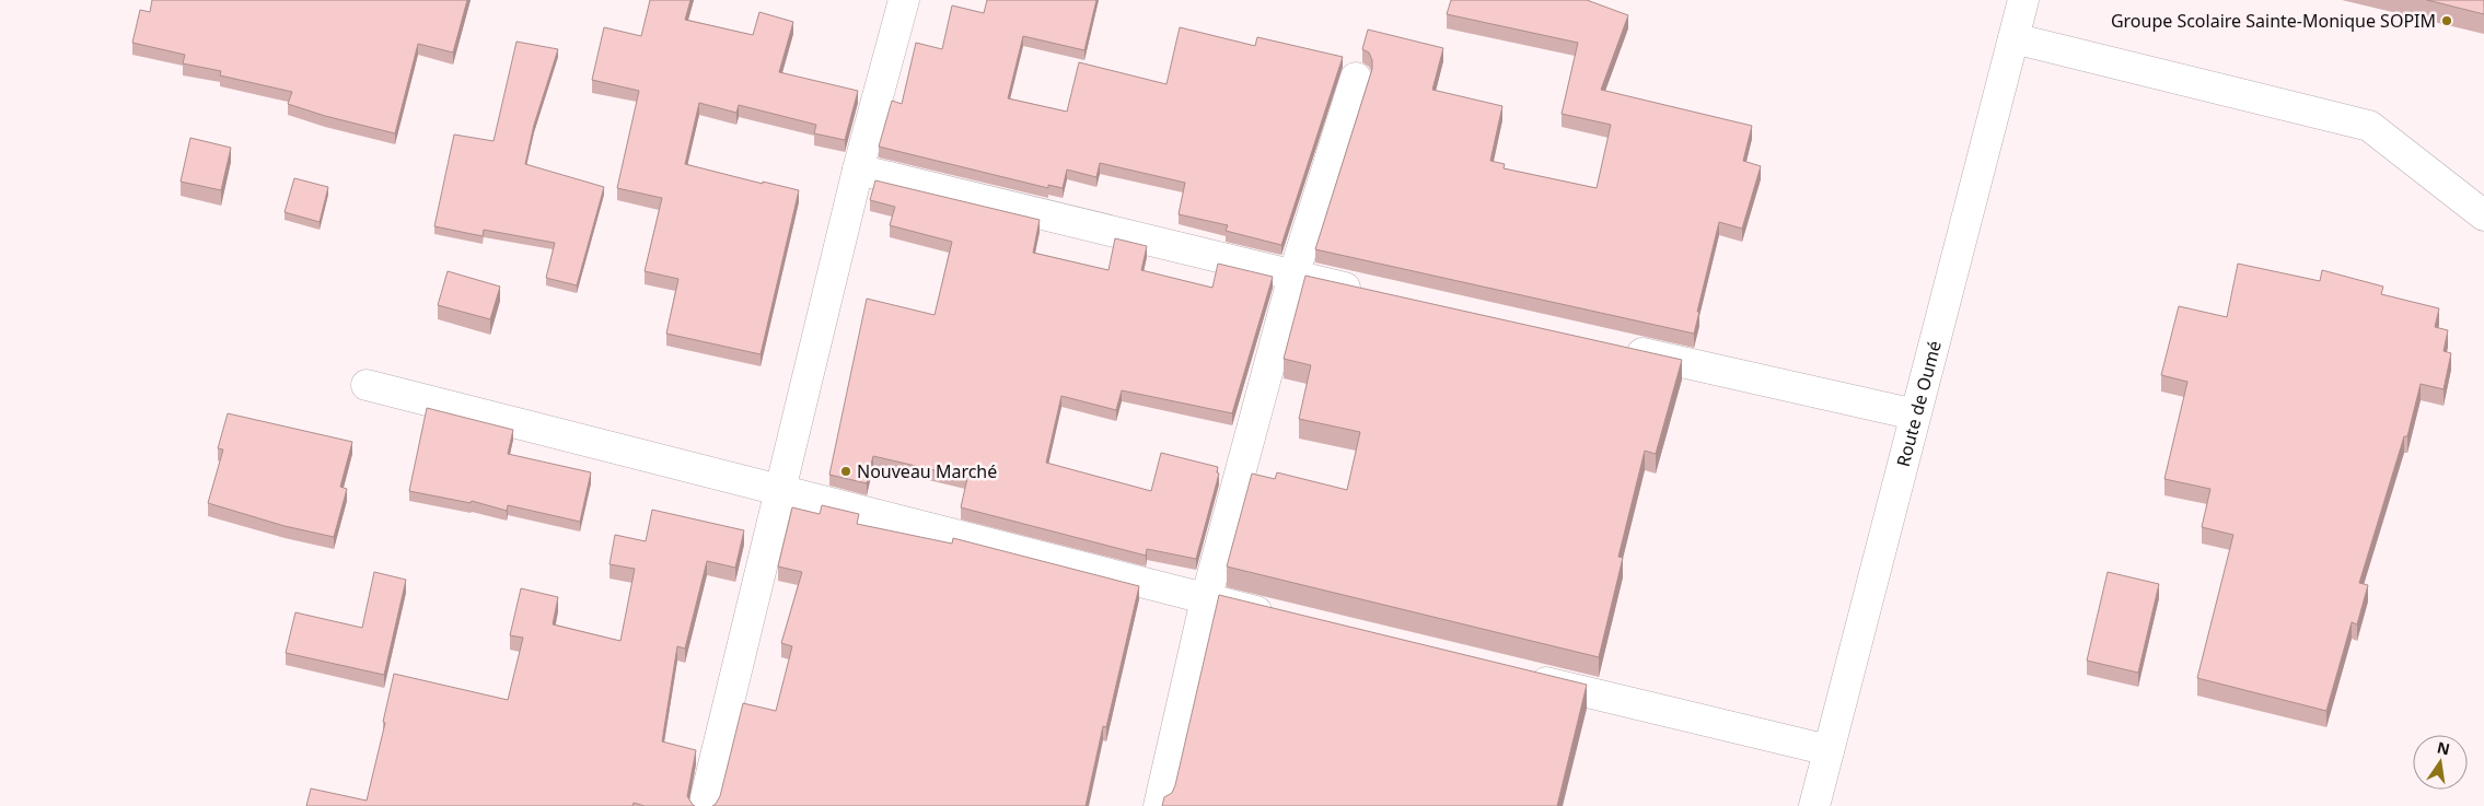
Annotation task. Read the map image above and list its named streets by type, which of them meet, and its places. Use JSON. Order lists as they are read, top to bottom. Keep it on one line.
{"streets":{"street":["Route de Oumé"]},"places":["Groupe Scolaire Sainte-Monique SOPIM","Nouveau Marché"],"north":"top"}
